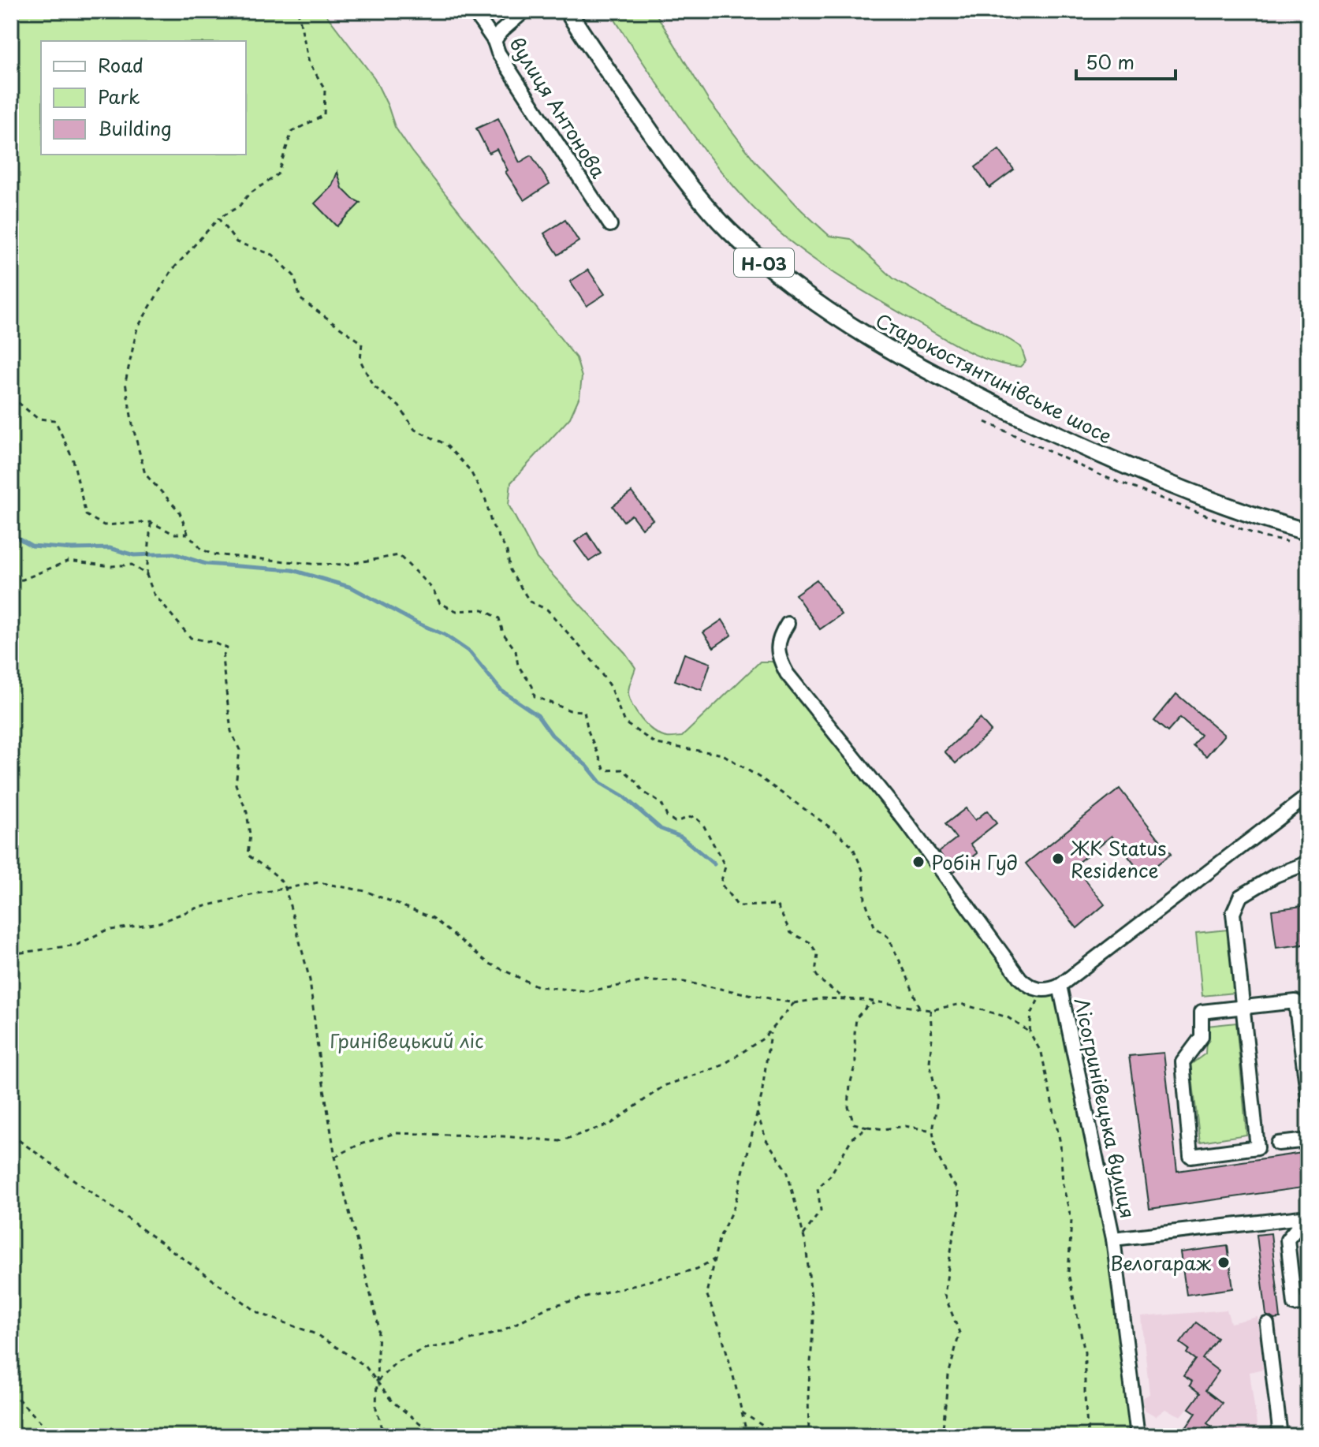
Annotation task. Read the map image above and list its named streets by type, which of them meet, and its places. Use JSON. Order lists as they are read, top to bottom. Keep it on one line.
{"streets":{"main road":["Н-03","Старокостянтинівське шосе"],"street":["вулиця Антонова","Лісогринівецька вулиця"]},"parks":["Гринівецький ліс"],"places":["ЖК Status Residence","Робін Гуд","Велогараж"],"legend":["Road","Park","Building"],"scale_bar":"50 m"}
